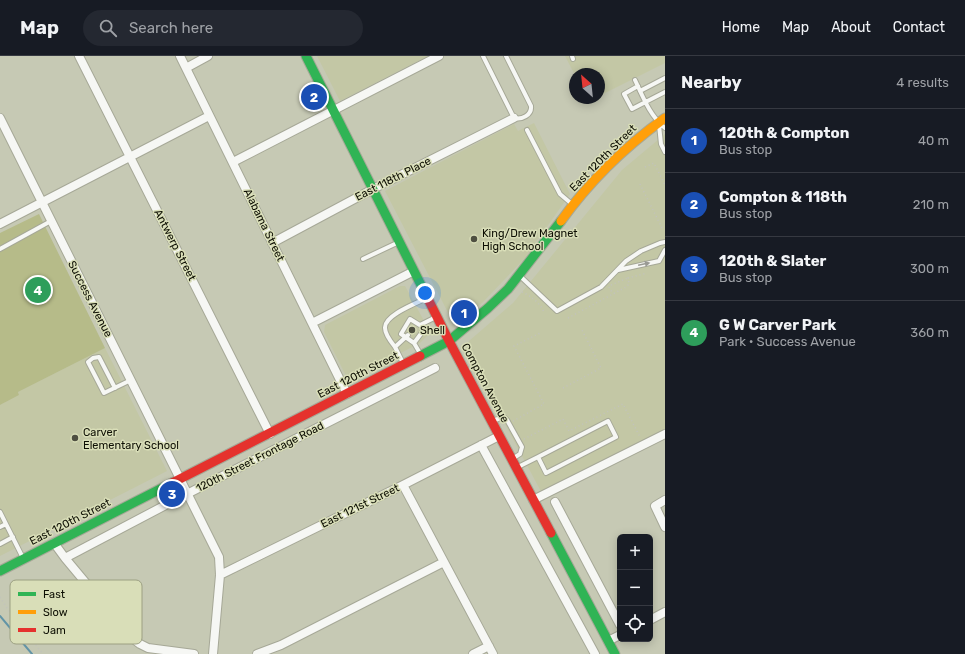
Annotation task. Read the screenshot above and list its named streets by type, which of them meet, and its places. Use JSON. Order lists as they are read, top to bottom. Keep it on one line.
{"streets":{"street":["East 120th Street","East 118th Place","Alabama Street","Antwerp Street","Success Avenue","Compton Avenue","120th Street Frontage Road","East 121st Street"]},"crossings":[["East 120th Street","Alabama Street"],["East 120th Street","Antwerp Street"],["East 120th Street","Success Avenue"],["East 120th Street","Compton Avenue"],["East 118th Place","Alabama Street"],["East 118th Place","Compton Avenue"],["Success Avenue","120th Street Frontage Road"],["Success Avenue","East 121st Street"],["Compton Avenue","East 121st Street"]],"places":["King/Drew Magnet High School","Shell","Carver Elementary School"],"legend":["Fast","Slow","Jam"],"north":"top left","page":{"header":"Map","search":"Search here","nav":["Home","Map","About","Contact"],"heading":["Nearby","4 results"],"pins":["2","4","1","3"],"list":[{"mark":"1","name":"120th & Compton","note":"Bus stop","value":"40 m"},{"mark":"2","name":"Compton & 118th","note":"Bus stop","value":"210 m"},{"mark":"3","name":"120th & Slater","note":"Bus stop","value":"300 m"},{"mark":"4","name":"G W Carver Park","note":"Park · Success Avenue","value":"360 m"}],"map_buttons":["+","−"]}}
